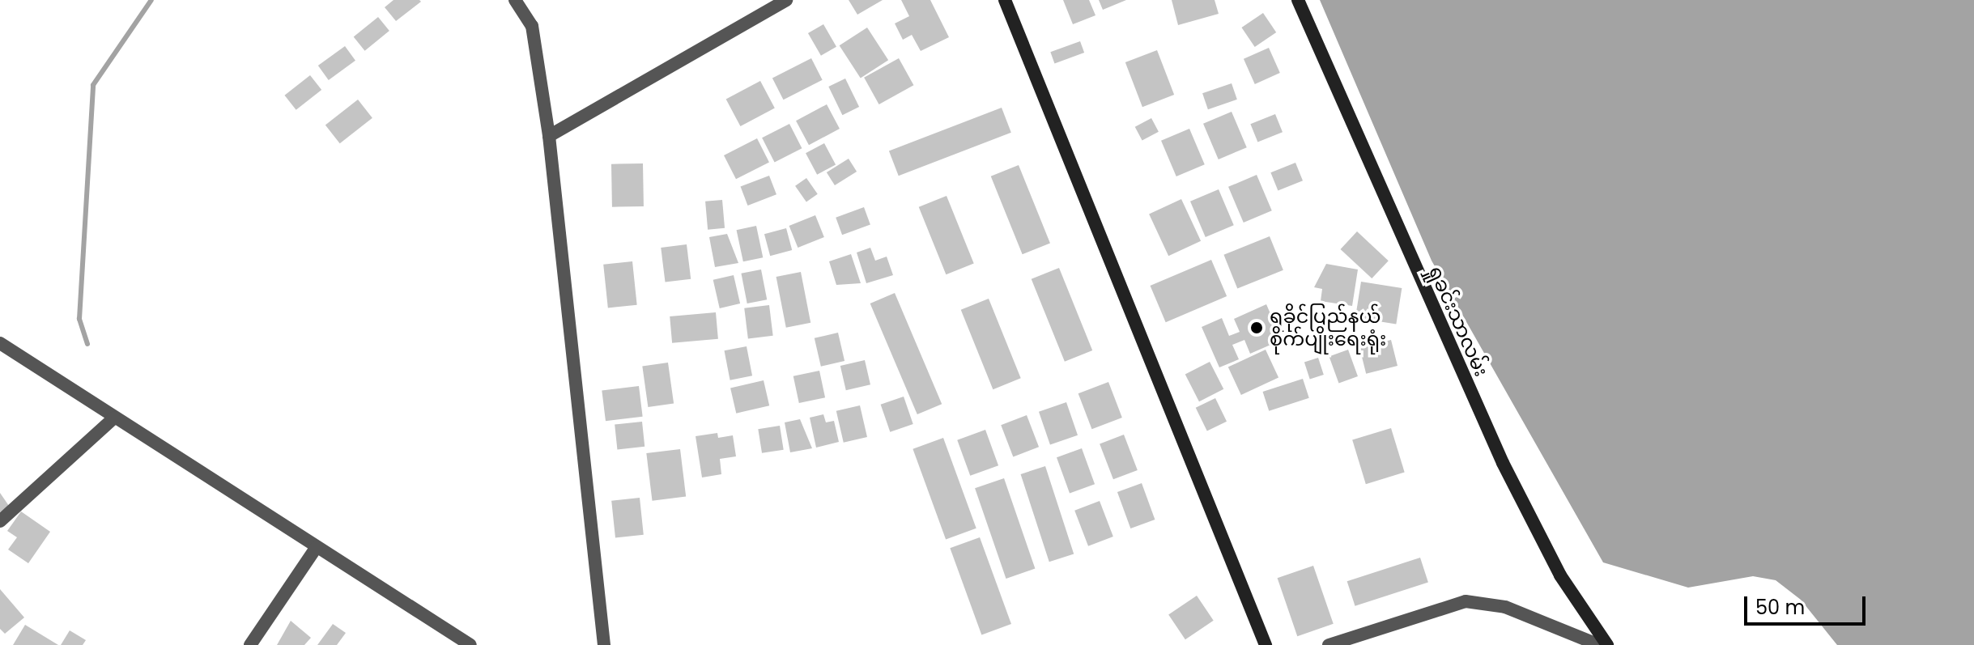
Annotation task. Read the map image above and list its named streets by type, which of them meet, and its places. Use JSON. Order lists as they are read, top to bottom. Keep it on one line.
{"streets":{"street":["ရှုခင်းသာလမ်း"]},"places":["ရခိုင်ပြည်နယ် စိုက်ပျိုးရေးရုံး"],"scale_bar":"50 m"}
